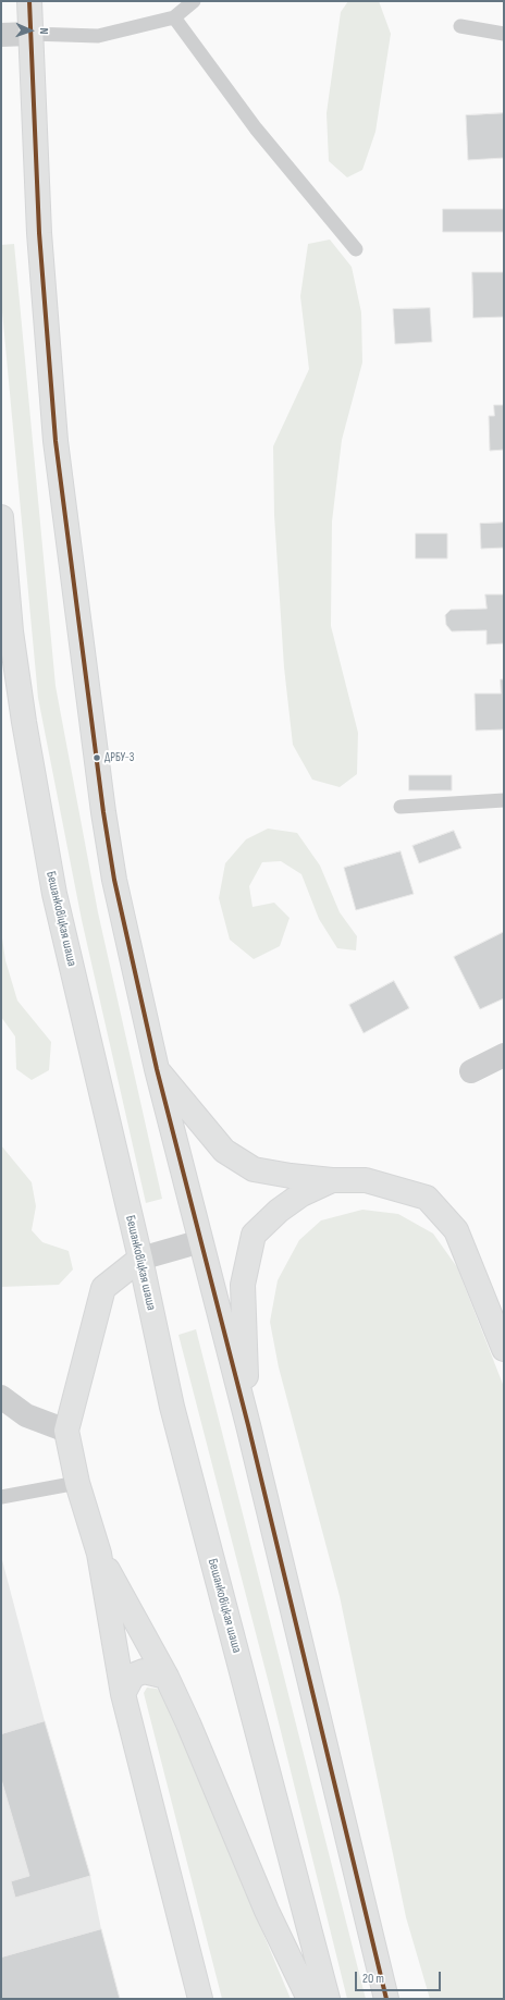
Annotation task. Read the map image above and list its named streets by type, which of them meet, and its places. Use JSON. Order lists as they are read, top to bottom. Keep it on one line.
{"streets":{"main road":["Бешанковіцкая шаша"]},"places":["ДРБУ-3"],"scale_bar":"20 m","north":"right"}
